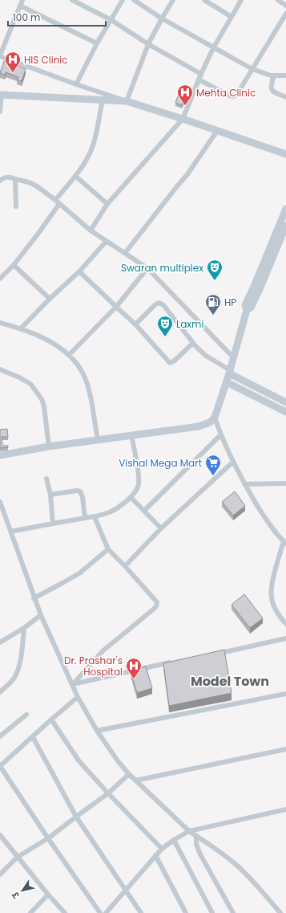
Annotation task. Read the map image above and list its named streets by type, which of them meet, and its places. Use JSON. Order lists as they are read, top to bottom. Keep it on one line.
{"districts":["Model Town"],"places":{"hospital":["HIS Clinic","Mehta Clinic","Dr. Prashar's Hospital"],"theatre":["Swaran multiplex","Laxmi"],"fuel station":["HP"],"supermarket":["Vishal Mega Mart"]},"scale_bar":"100 m","north":"bottom left"}
